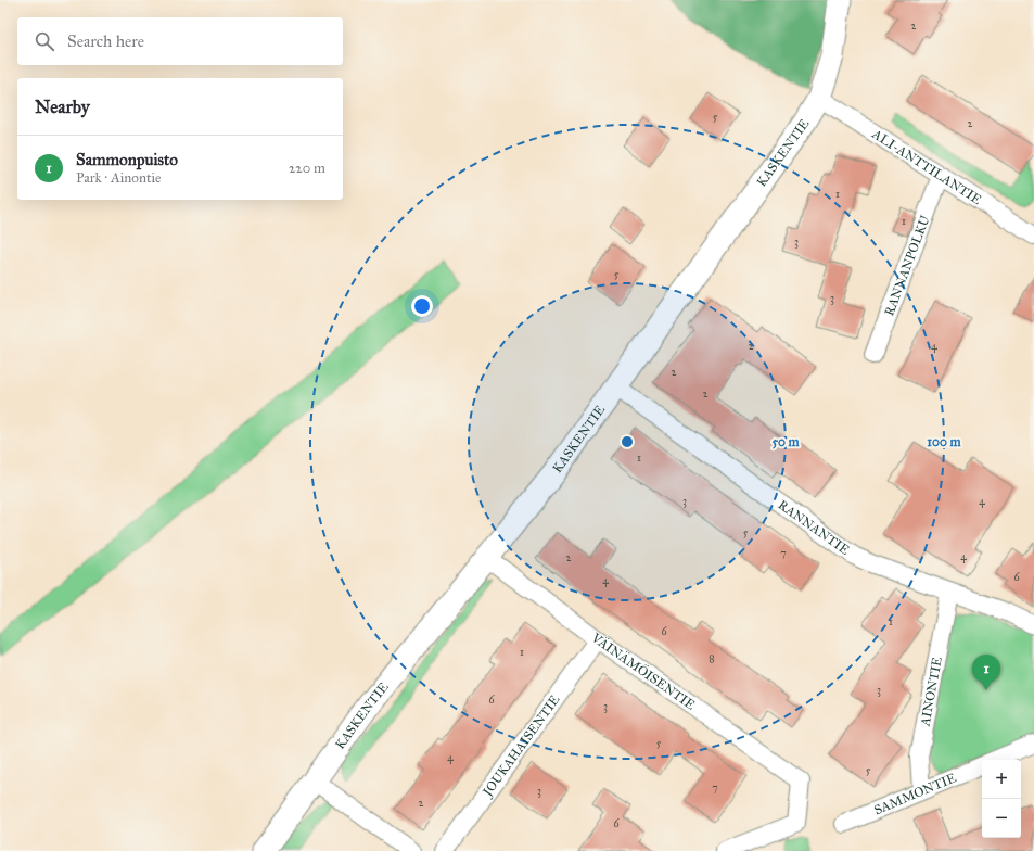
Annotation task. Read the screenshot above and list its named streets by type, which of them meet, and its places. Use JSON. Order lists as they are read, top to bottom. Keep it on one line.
{"streets":{"street":["KASKENTIE","ALI-ANTTILANTIE","RANNANPOLKU","RANNANTIE","VÄINÄMÖISENTIE","AINONTIE","JOUKAHAISENTIE","SAMMONTIE"]},"crossings":[["KASKENTIE","ALI-ANTTILANTIE"],["KASKENTIE","RANNANTIE"],["KASKENTIE","VÄINÄMÖISENTIE"],["ALI-ANTTILANTIE","RANNANPOLKU"],["RANNANTIE","AINONTIE"],["VÄINÄMÖISENTIE","JOUKAHAISENTIE"],["AINONTIE","SAMMONTIE"]],"house_numbers":["2","5","2","1","1","3","5","3","2","4","2","2","1","3","4","5","7","4","2","6","4","1","6","1","8","3","6","3","5","4","5","7","3","2","6"],"page":{"search":"Search here","heading":"Nearby","list":[{"mark":"1","name":"Sammonpuisto","note":"Park · Ainontie","value":"220 m"}],"pins":"1","map_buttons":["+","−"]},"rings":["50 m","100 m"]}
